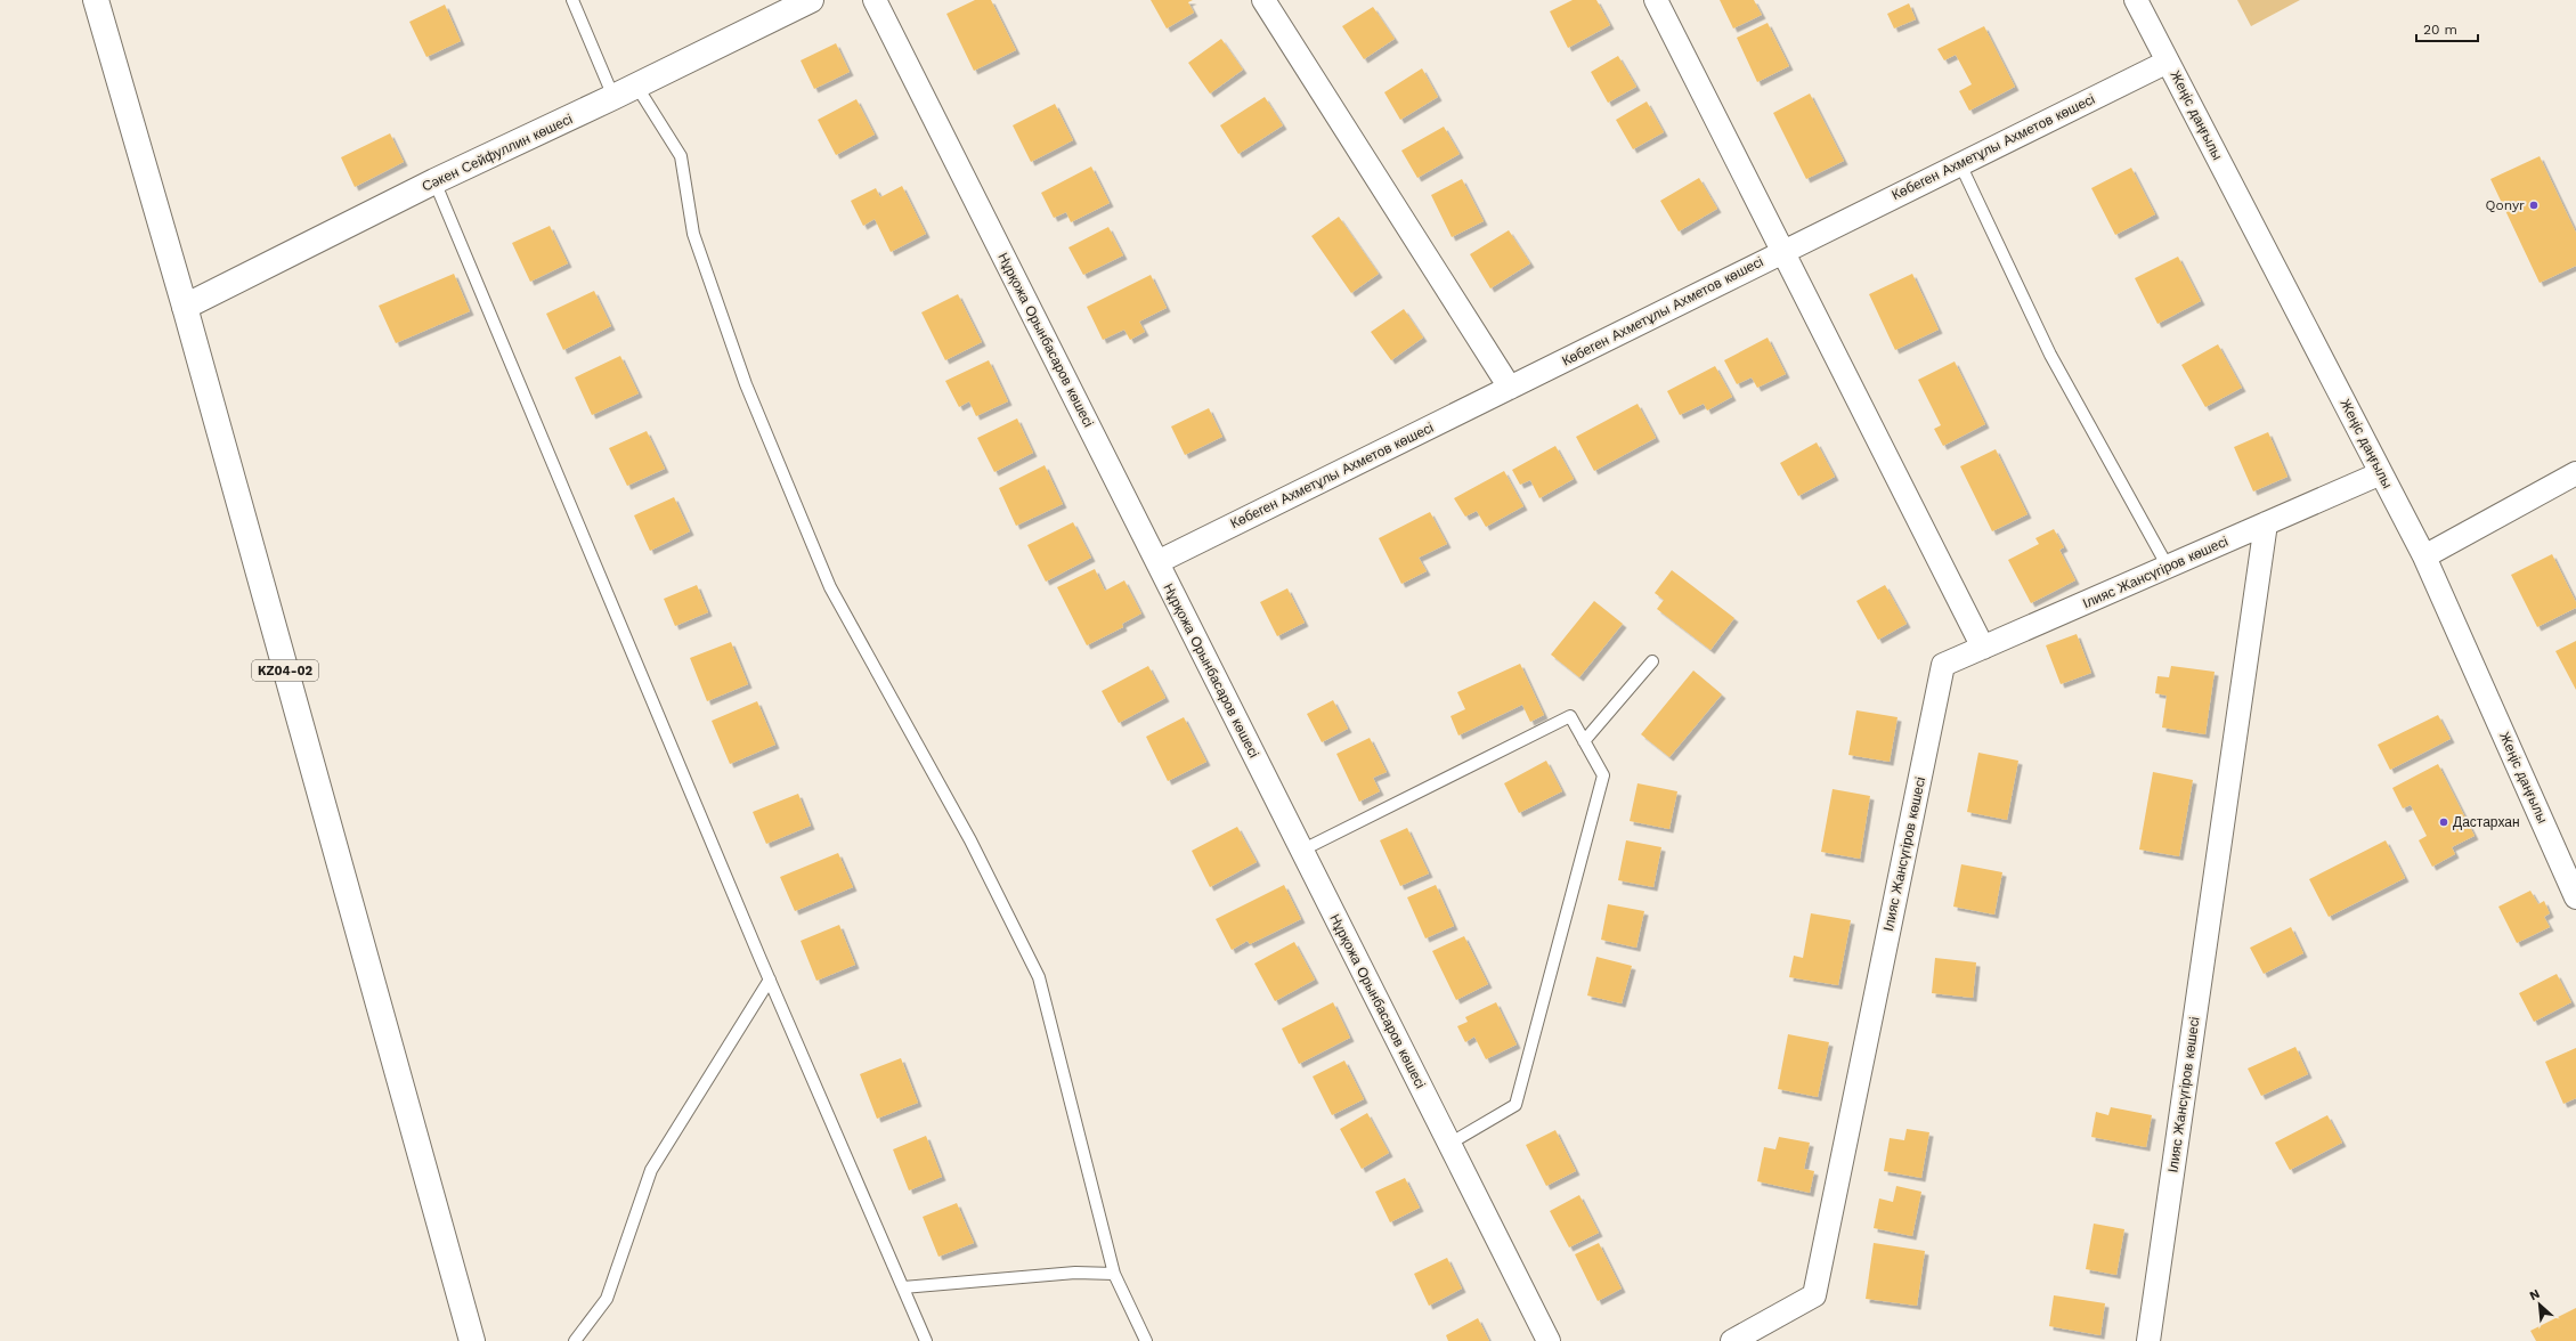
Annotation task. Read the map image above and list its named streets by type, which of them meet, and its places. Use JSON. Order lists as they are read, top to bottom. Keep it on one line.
{"streets":{"main road":["Сәкен Сейфуллин көшесі","KZ04-02"],"street":["Жеңіс даңғылы","Көбеген Ахметұлы Ахметов көшесі","Нұрқожа Орынбасаров көшесі","Ілияс Жансүгіров көшесі"]},"crossings":[["Жеңіс даңғылы","Көбеген Ахметұлы Ахметов көшесі"],["Жеңіс даңғылы","Ілияс Жансүгіров көшесі"],["Көбеген Ахметұлы Ахметов көшесі","Нұрқожа Орынбасаров көшесі"],["Сәкен Сейфуллин көшесі","KZ04-02"]],"places":["Qonyr","Дастархан"],"scale_bar":"20 m","north":"top left"}
